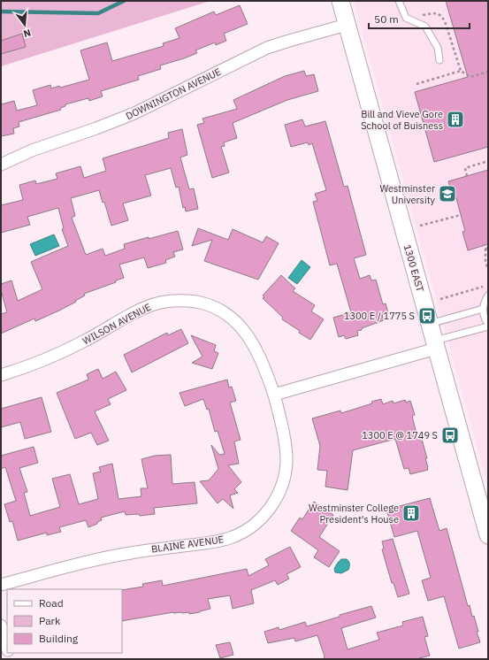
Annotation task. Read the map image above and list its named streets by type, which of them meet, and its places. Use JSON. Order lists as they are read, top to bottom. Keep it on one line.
{"streets":{"main road":["1300 EAST"],"street":["DOWNINGTON AVENUE","WILSON AVENUE","BLAINE AVENUE"]},"crossings":[["DOWNINGTON AVENUE","1300 EAST"],["WILSON AVENUE","BLAINE AVENUE"]],"places":{"building":["Bill and Vieve Gore School of Buisness","Westminster College President's House"],"school or university":["Westminster University"],"bus stop":["1300 E / 1775 S","1300 E @ 1749 S"]},"legend":["Road","Park","Building"],"scale_bar":"50 m","north":"bottom"}
